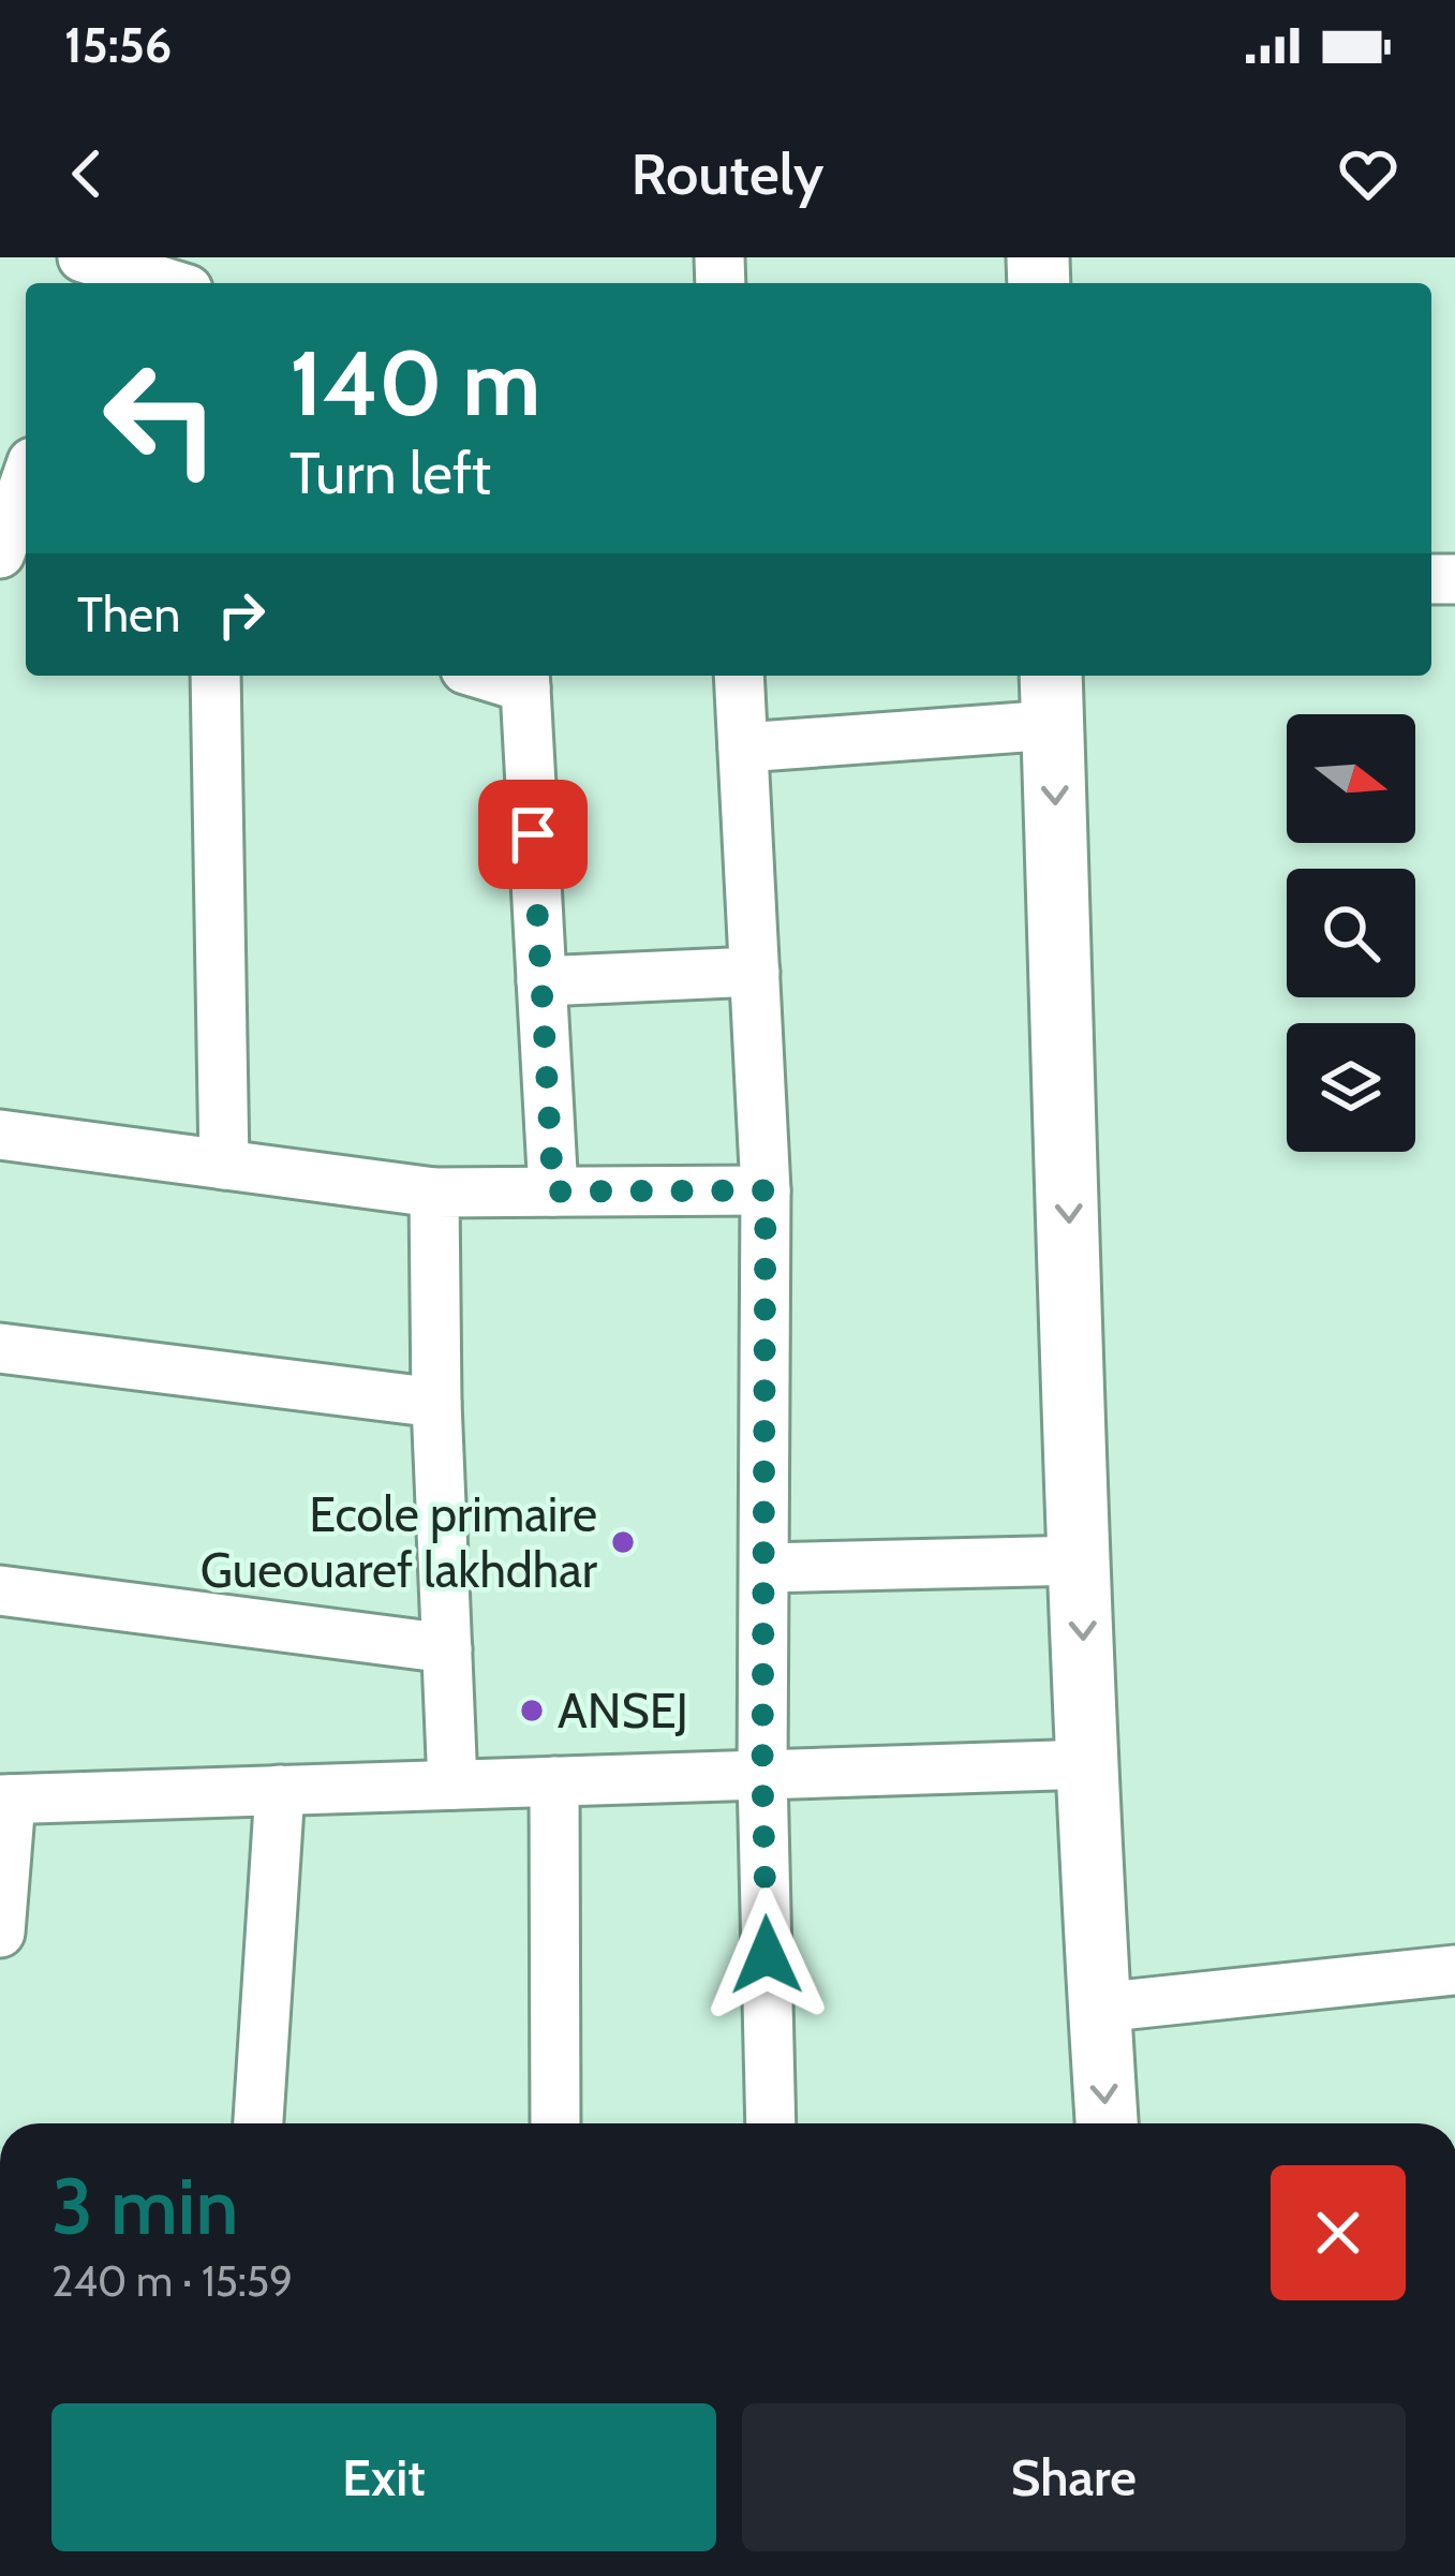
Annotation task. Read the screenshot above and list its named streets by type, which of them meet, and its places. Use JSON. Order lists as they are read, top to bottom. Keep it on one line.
{"places":["Ecole primaire Gueouaref lakhdhar","ANSEJ"],"north":"right","page":{"status":"15:56","header":"Routely","turn":["140 m","Turn left"],"then":"Then","heading":["3 min","240 m · 15:59"],"buttons":["Exit","Share"]}}
